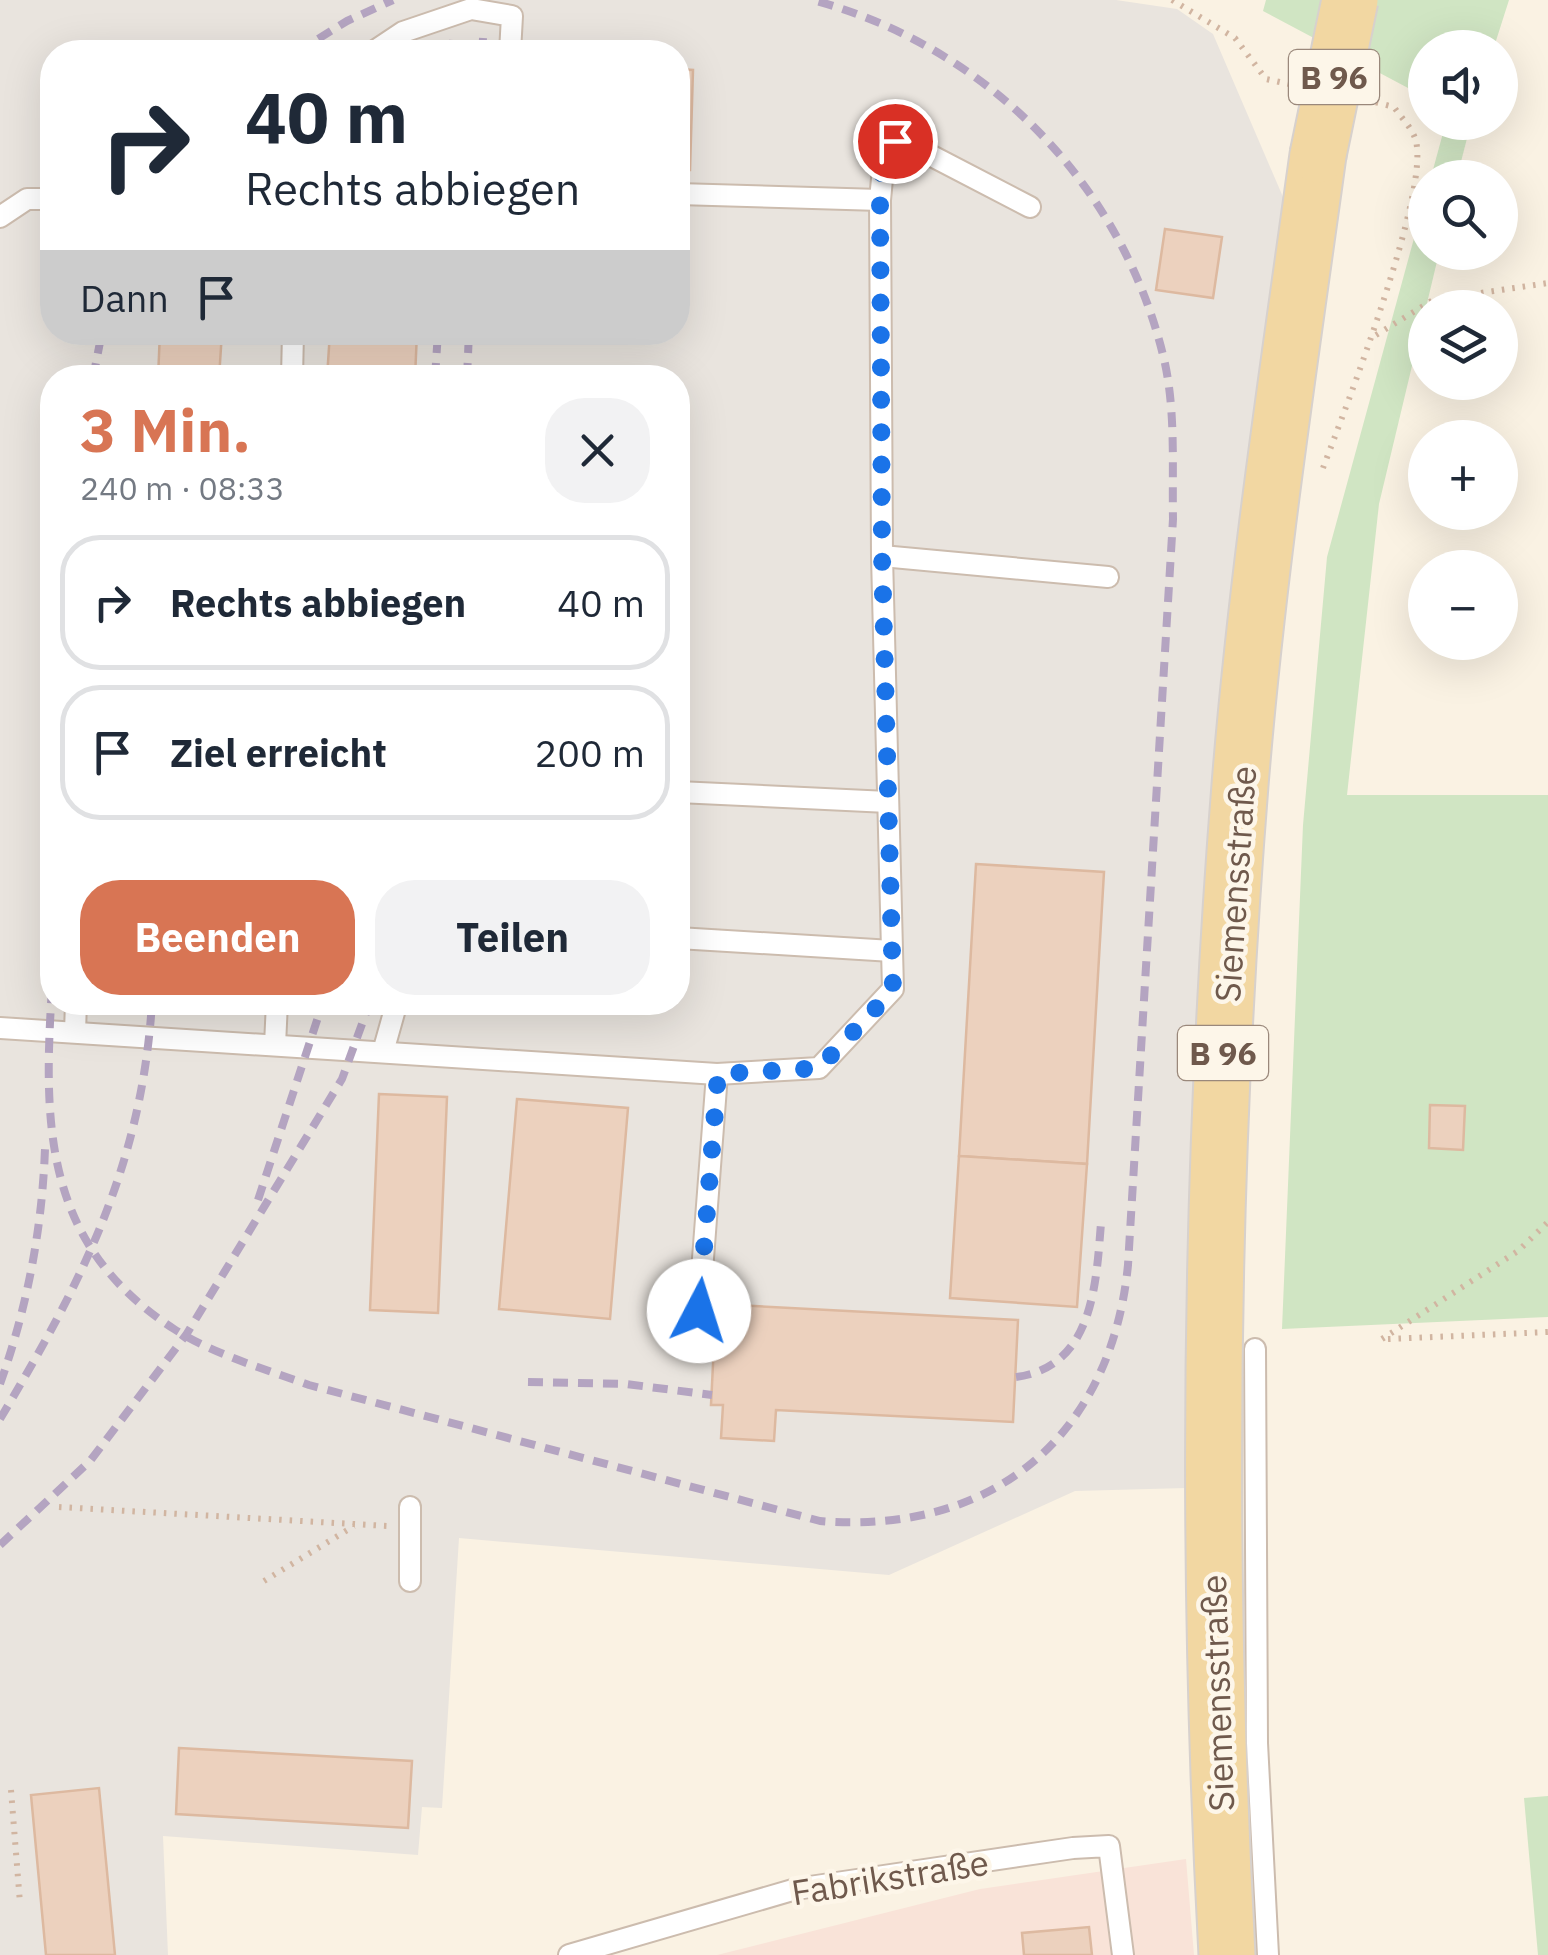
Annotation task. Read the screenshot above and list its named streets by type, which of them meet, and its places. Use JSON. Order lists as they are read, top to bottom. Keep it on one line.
{"streets":{"main road":["B 96","Siemensstraße"],"lane":["Fabrikstraße"]},"page":{"map_buttons":["+","−"],"turn":["40 m","Rechts abbiegen"],"then":"Dann","heading":["3 Min.","240 m · 08:33"],"list":[{"name":"Rechts abbiegen","value":"40 m"},{"name":"Ziel erreicht","value":"200 m"}],"buttons":["Beenden","Teilen"]}}
